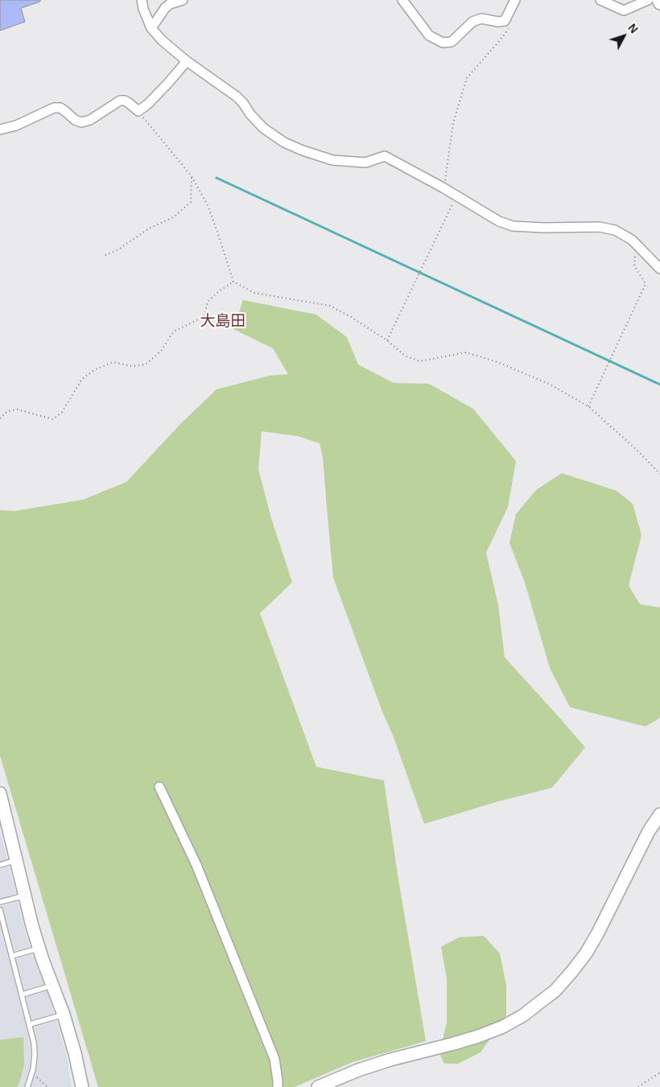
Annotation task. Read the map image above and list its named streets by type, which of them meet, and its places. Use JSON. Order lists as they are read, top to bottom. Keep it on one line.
{"districts":["大島田"],"north":"top right"}
